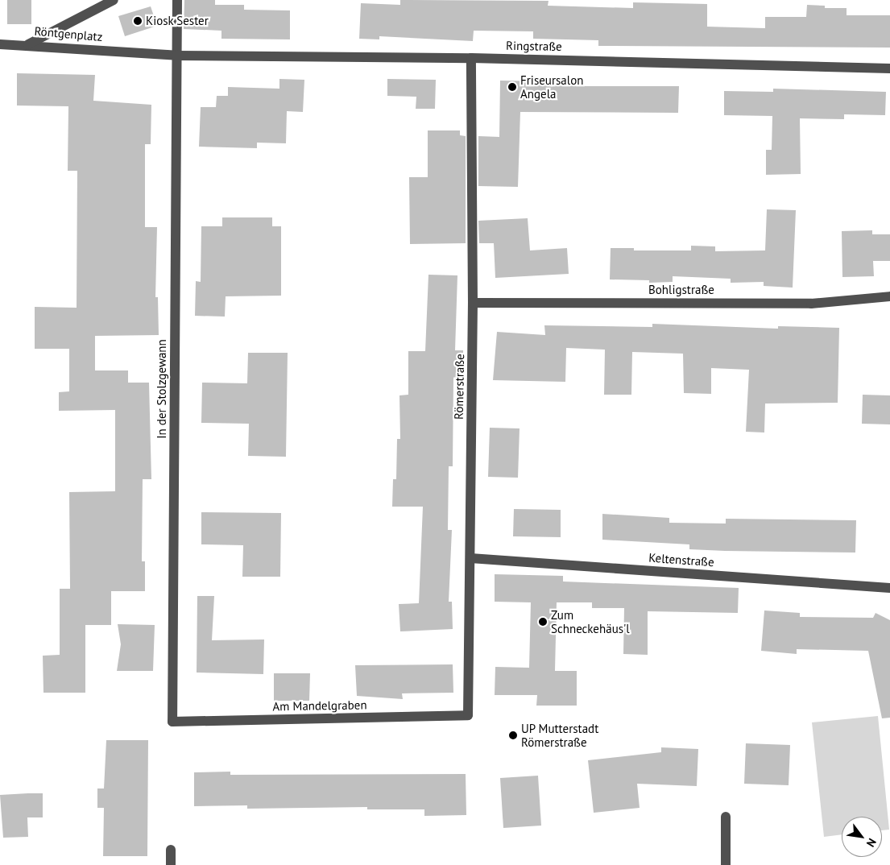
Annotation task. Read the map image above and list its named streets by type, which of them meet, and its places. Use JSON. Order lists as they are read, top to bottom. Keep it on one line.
{"streets":{"street":["Röntgenplatz","Ringstraße","Bohligstraße","Römerstraße","In der Stolzgewann","Keltenstraße","Am Mandelgraben"]},"crossings":[["Röntgenplatz","Ringstraße"],["Röntgenplatz","In der Stolzgewann"],["Ringstraße","Römerstraße"],["Ringstraße","In der Stolzgewann"],["Bohligstraße","Römerstraße"],["Römerstraße","Keltenstraße"],["Römerstraße","Am Mandelgraben"],["In der Stolzgewann","Am Mandelgraben"]],"places":["Kiosk Sester","Friseursalon Angela","Zum Schneckehäus'l","UP Mutterstadt Römerstraße"],"north":"bottom right"}
